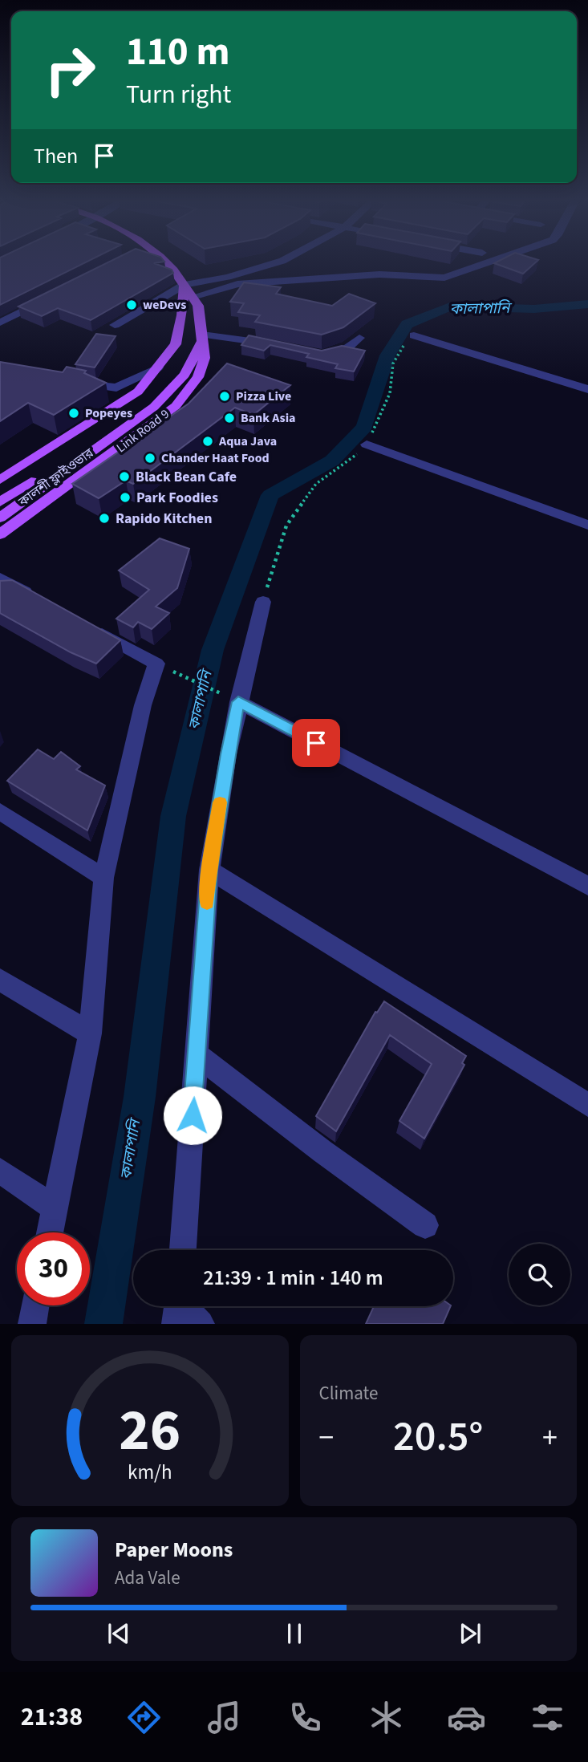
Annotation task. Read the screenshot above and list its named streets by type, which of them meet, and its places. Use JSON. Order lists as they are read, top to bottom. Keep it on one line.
{"streets":{"main road":["Link Road 9","কালশী ফ্লাইওভার"]},"crossings":[["Link Road 9","কালশী ফ্লাইওভার"]],"water":["কালাপানি"],"places":["weDevs","Pizza Live","Popeyes","Bank Asia","Aqua Java","Chander Haat Food","Black Bean Cafe","Park Foodies","Rapido Kitchen"],"page":{"turn":["110 m","Turn right"],"then":"Then","limit":"30","trip":"21:39 · 1 min · 140 m","tile":"Climate","heat":["−","20.5°","+"],"song":["Paper Moons","Ada Vale"],"tabs":"21:38","gauge":["26","km/h"]}}
